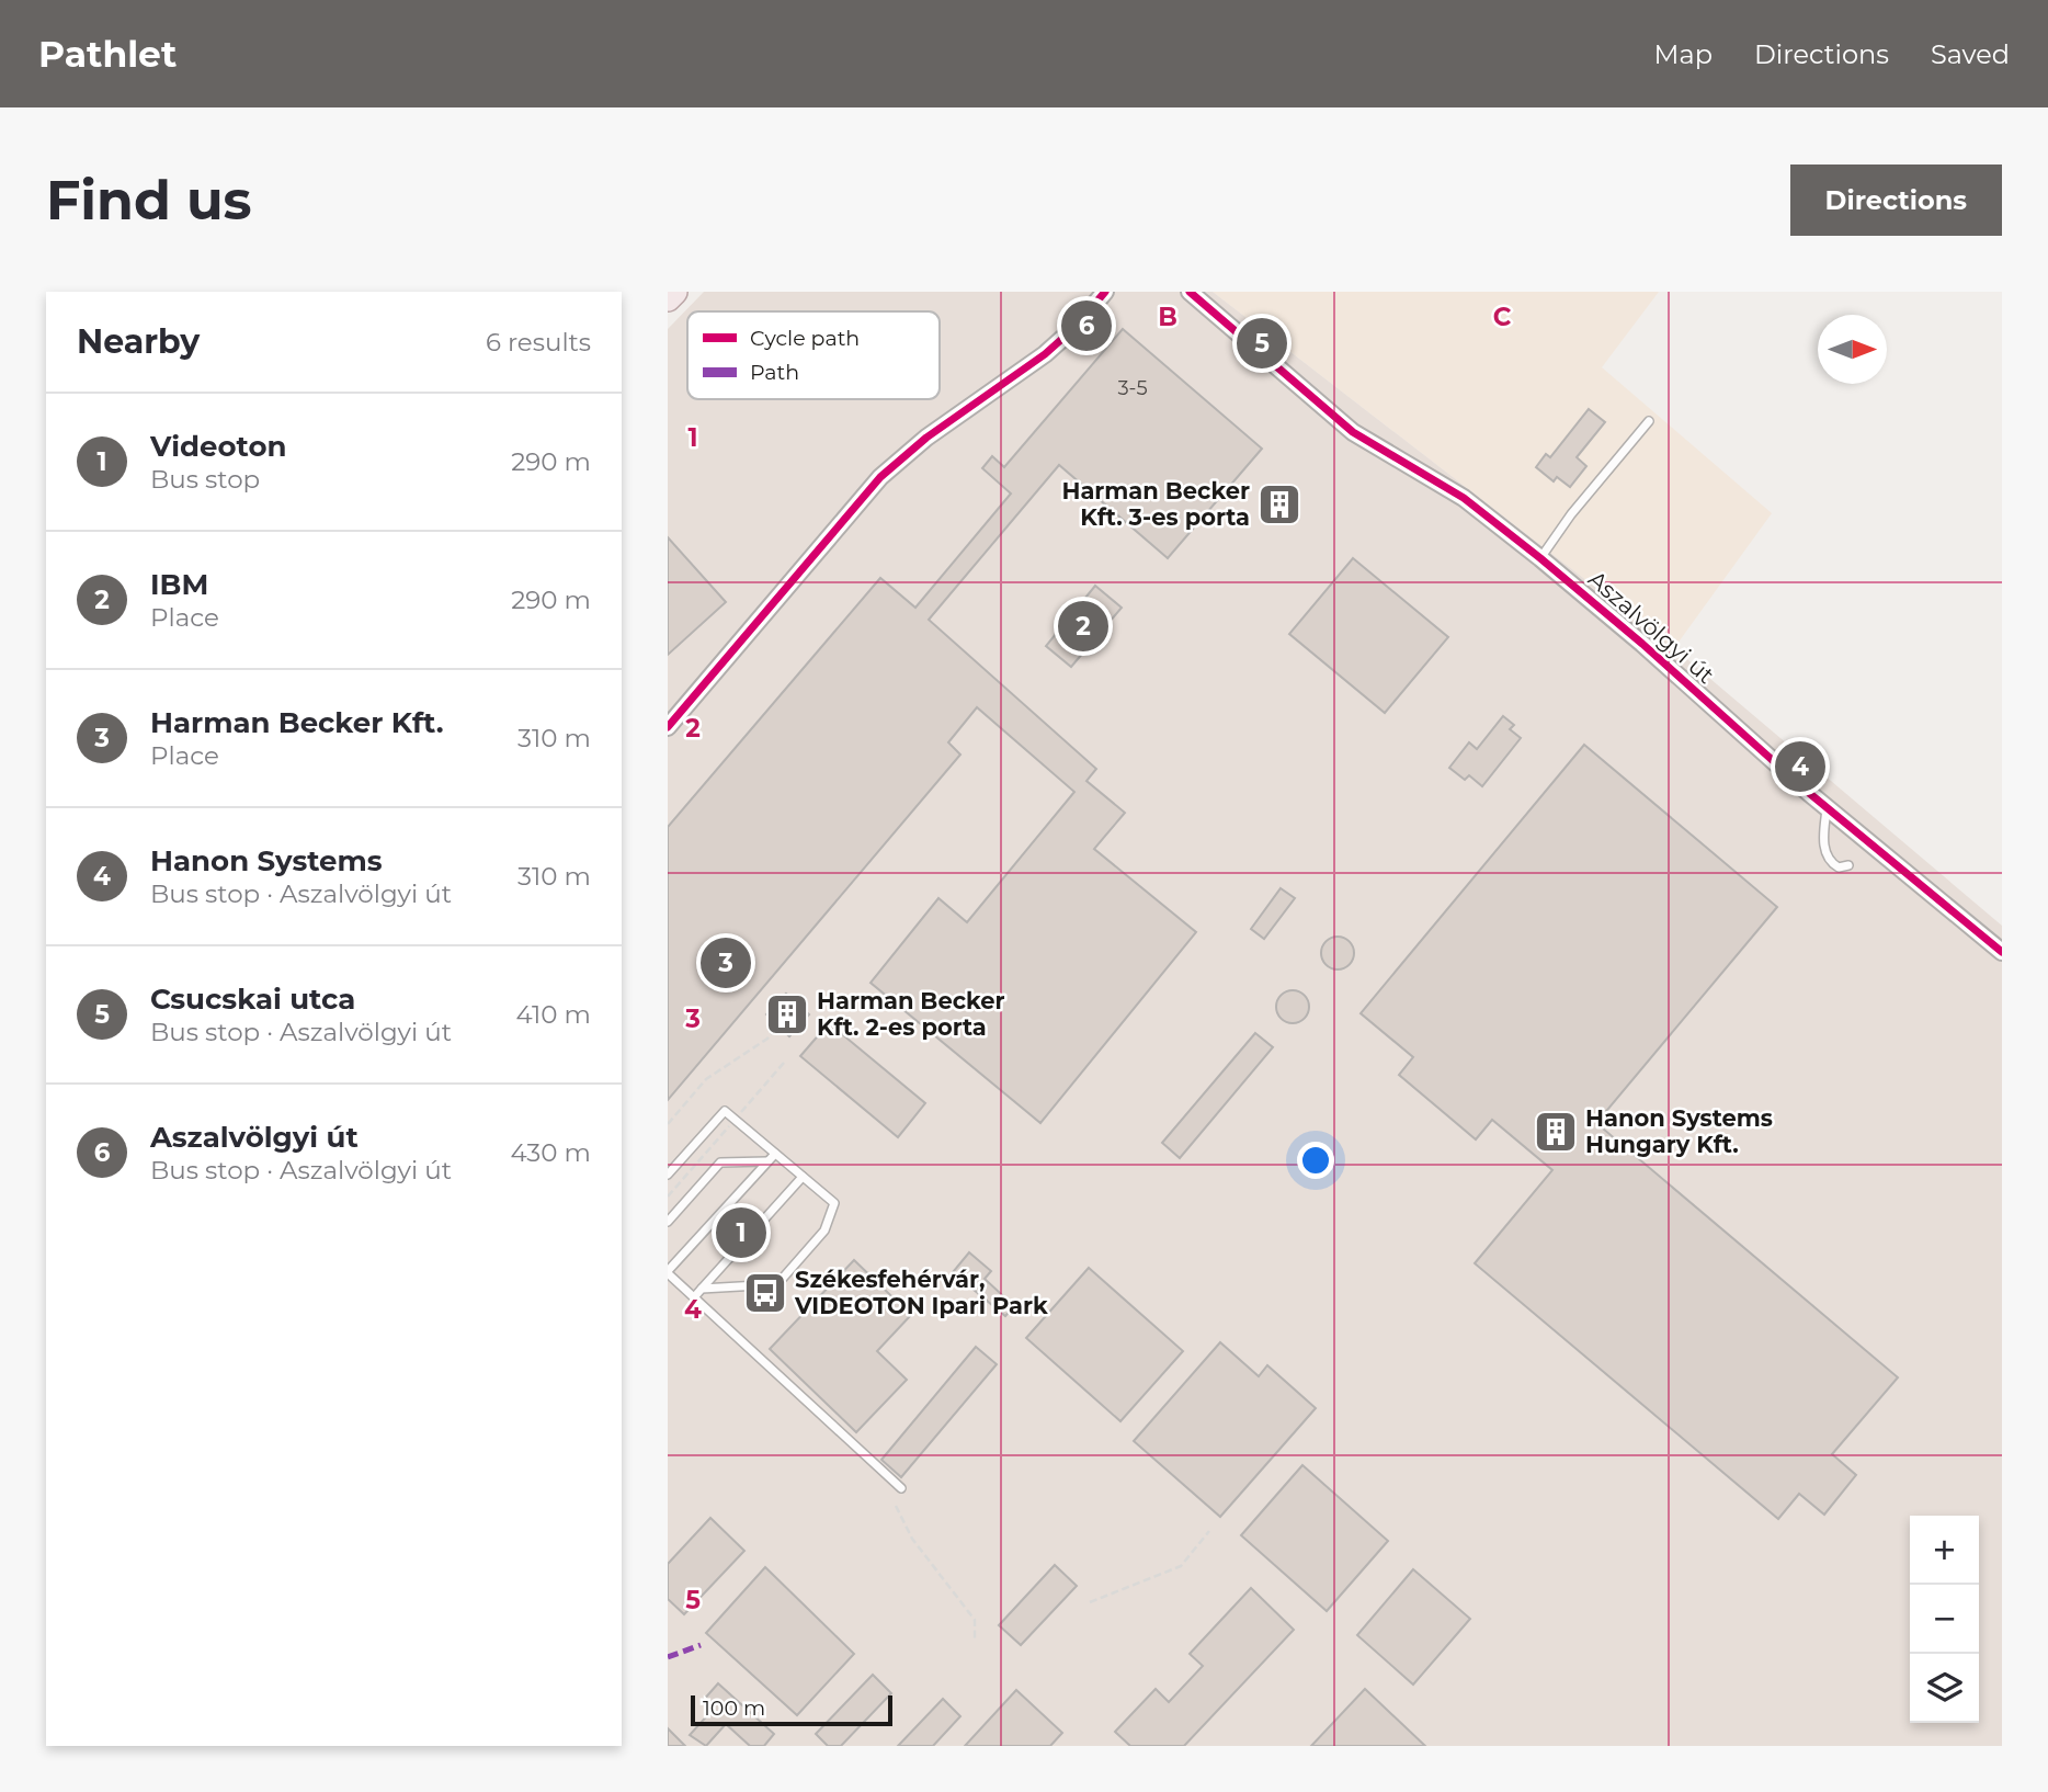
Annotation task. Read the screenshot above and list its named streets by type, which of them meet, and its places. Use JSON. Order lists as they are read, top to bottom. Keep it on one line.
{"streets":{"street":["Aszalvölgyi út"]},"places":{"building":["Harman Becker Kft. 3-es porta","Harman Becker Kft. 2-es porta","Hanon Systems Hungary Kft."],"bus stop":["Székesfehérvár, VIDEOTON Ipari Park"]},"house_numbers":["3-5"],"legend":["Cycle path","Path"],"scale_bar":"100 m","north":"right","page":{"header":"Pathlet","nav":["Map","Directions","Saved"],"buttons":"Directions","title":"Find us","heading":["Nearby","6 results"],"pins":["6","5","2","4","3","1"],"list":[{"mark":"1","name":"Videoton","note":"Bus stop","value":"290 m"},{"mark":"2","name":"IBM","note":"Place","value":"290 m"},{"mark":"3","name":"Harman Becker Kft.","note":"Place","value":"310 m"},{"mark":"4","name":"Hanon Systems","note":"Bus stop · Aszalvölgyi út","value":"310 m"},{"mark":"5","name":"Csucskai utca","note":"Bus stop · Aszalvölgyi út","value":"410 m"},{"mark":"6","name":"Aszalvölgyi út","note":"Bus stop · Aszalvölgyi út","value":"430 m"}],"map_buttons":["+","−"],"scale":"100 m"},"grid":{"columns":["B","C"],"rows":["1","2","3","4","5"]}}
